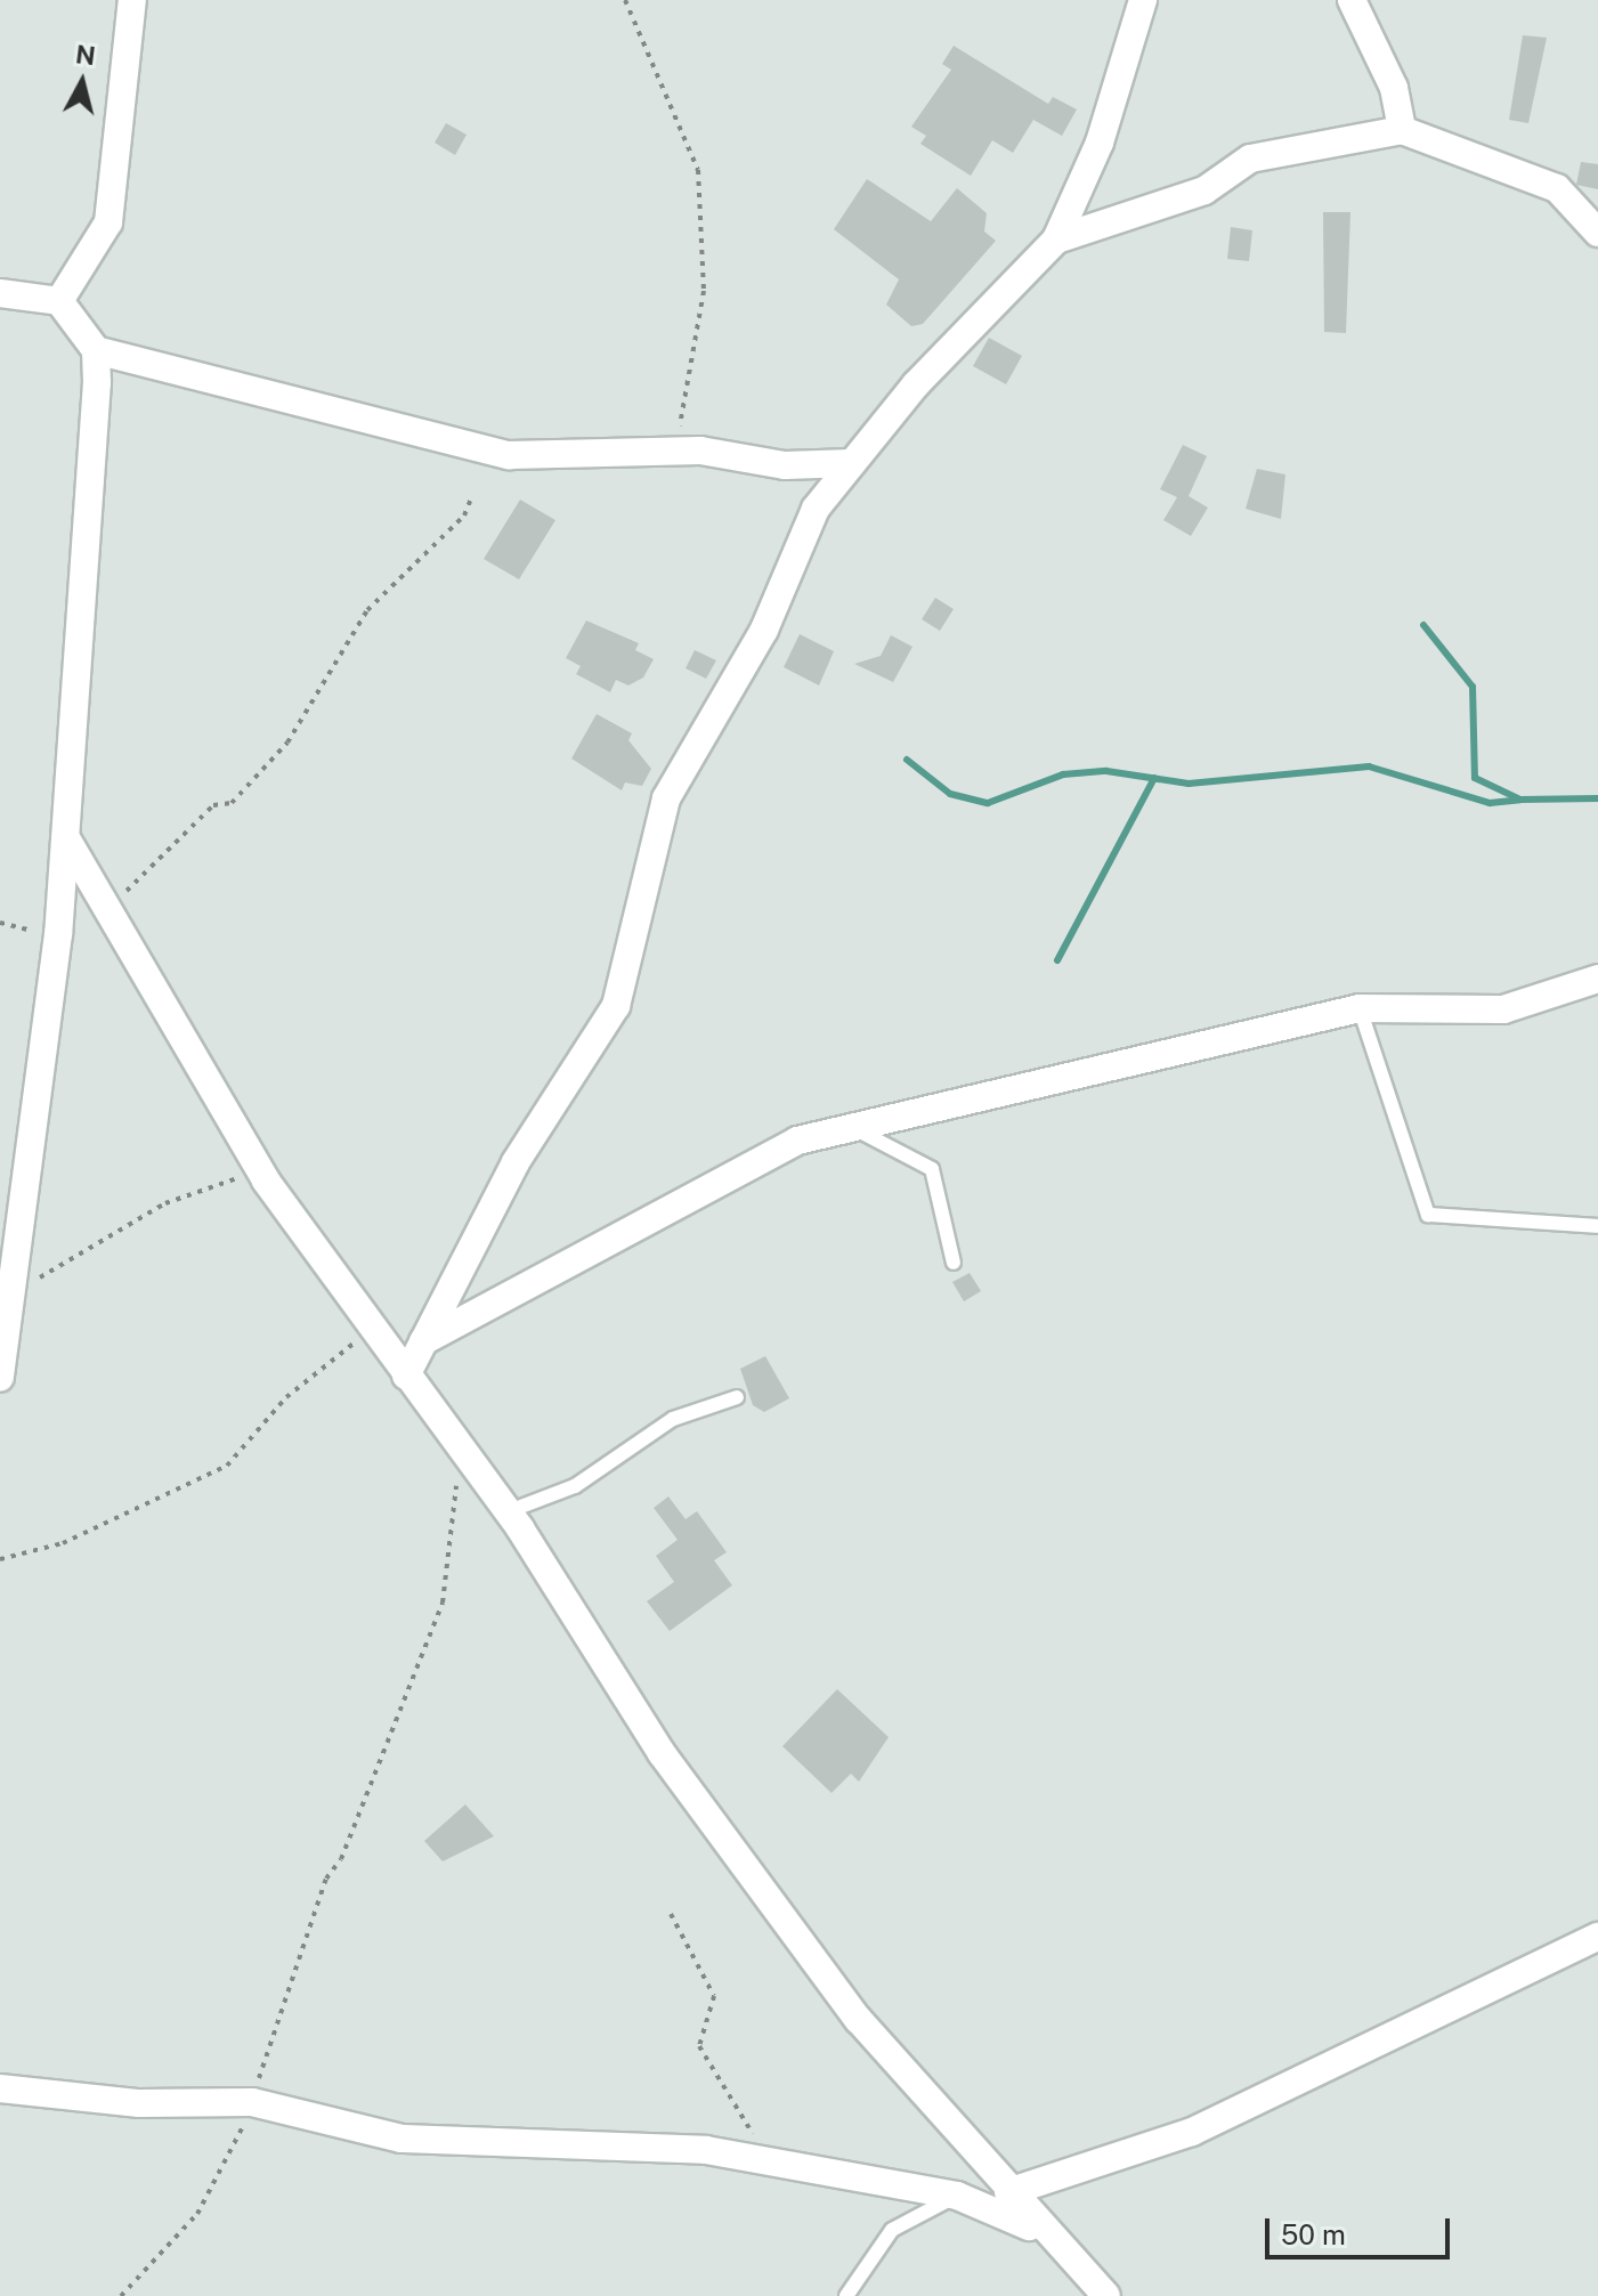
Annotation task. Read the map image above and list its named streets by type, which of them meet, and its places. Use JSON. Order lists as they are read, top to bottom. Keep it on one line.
{"scale_bar":"50 m","north":"top"}
